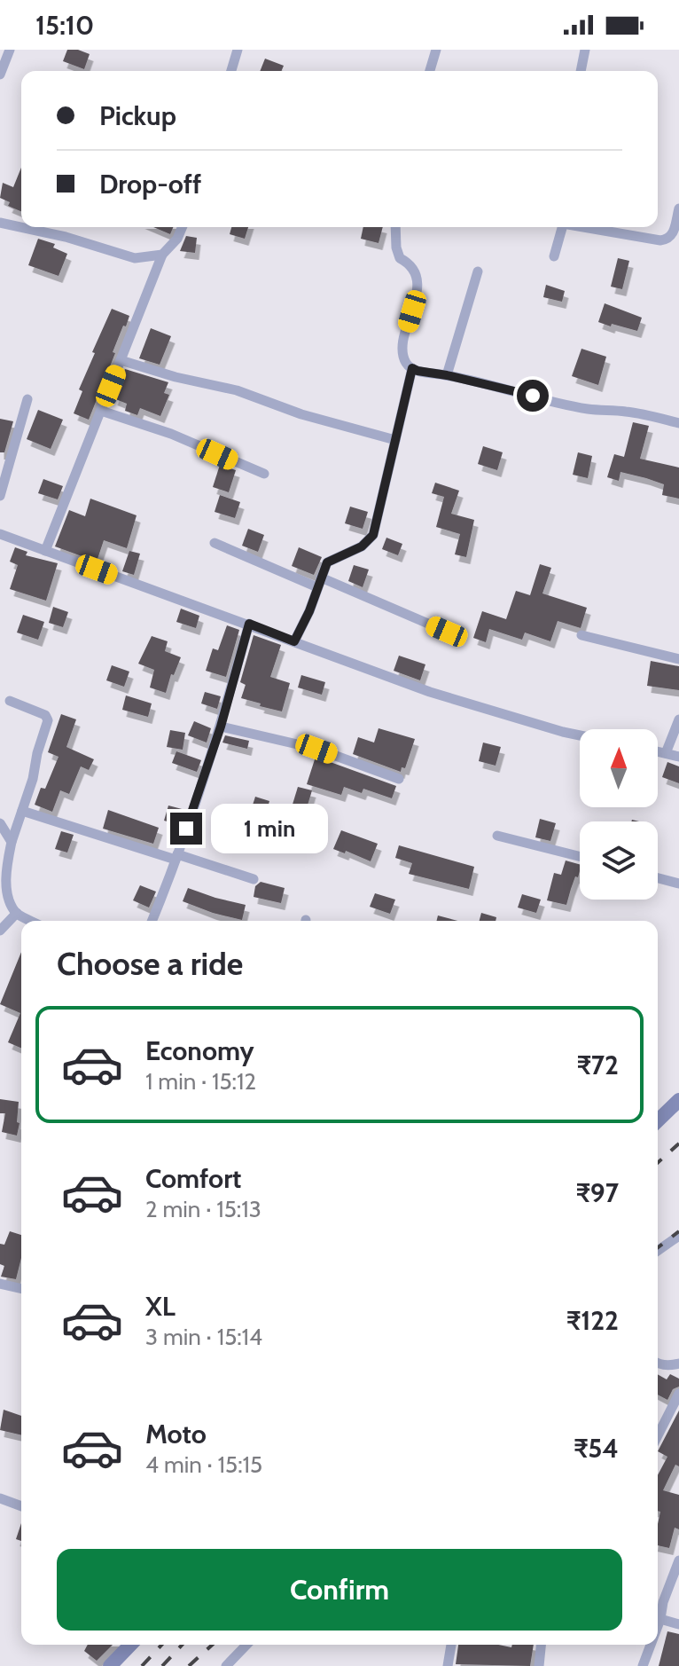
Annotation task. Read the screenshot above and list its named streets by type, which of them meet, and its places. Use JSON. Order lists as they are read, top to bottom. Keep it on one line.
{"north":"top","page":{"status":"15:10","banner":["Pickup","Drop-off"],"bubble":"1 min","heading":"Choose a ride","list":[{"name":"Economy","note":"1 min · 15:12","value":"₹72"},{"name":"Comfort","note":"2 min · 15:13","value":"₹97"},{"name":"XL","note":"3 min · 15:14","value":"₹122"},{"name":"Moto","note":"4 min · 15:15","value":"₹54"}],"buttons":"Confirm"}}
